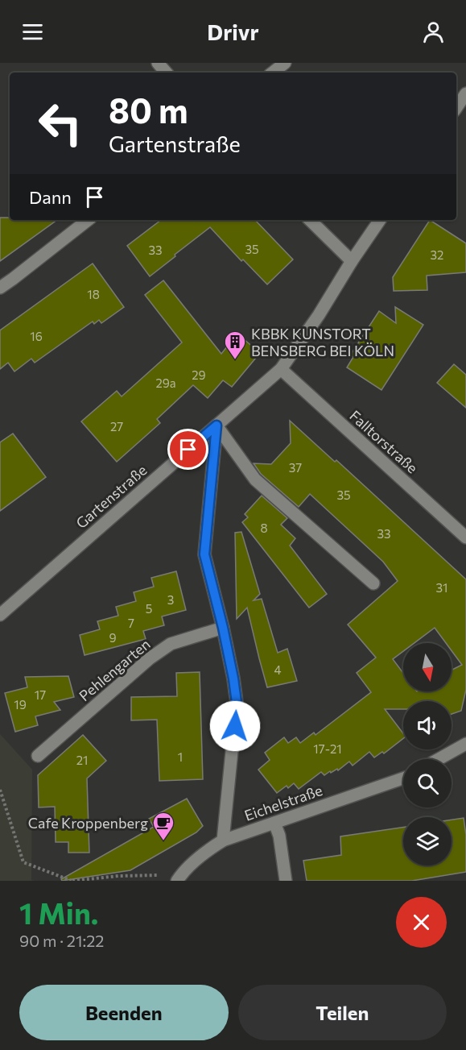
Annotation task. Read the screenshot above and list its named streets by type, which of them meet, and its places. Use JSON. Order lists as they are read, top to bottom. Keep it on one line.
{"streets":{"street":["Falltorstraße","Gartenstraße","Pehlengarten","Eichelstraße"]},"crossings":[["Falltorstraße","Gartenstraße"]],"places":{"building":["KBBK KUNSTORT BENSBERG BEI KÖLN"],"cafe":["Cafe Kroppenberg"]},"house_numbers":["35","33","32","18","16","29","29a","27","37","35","8","33","31","3","5","7","9","4","17","19","17-21","1","21"],"north":"bottom","page":{"header":"Drivr","turn":["80 m","Gartenstraße"],"then":"Dann","heading":["1 Min.","90 m · 21:22"],"buttons":["Beenden","Teilen"]}}
